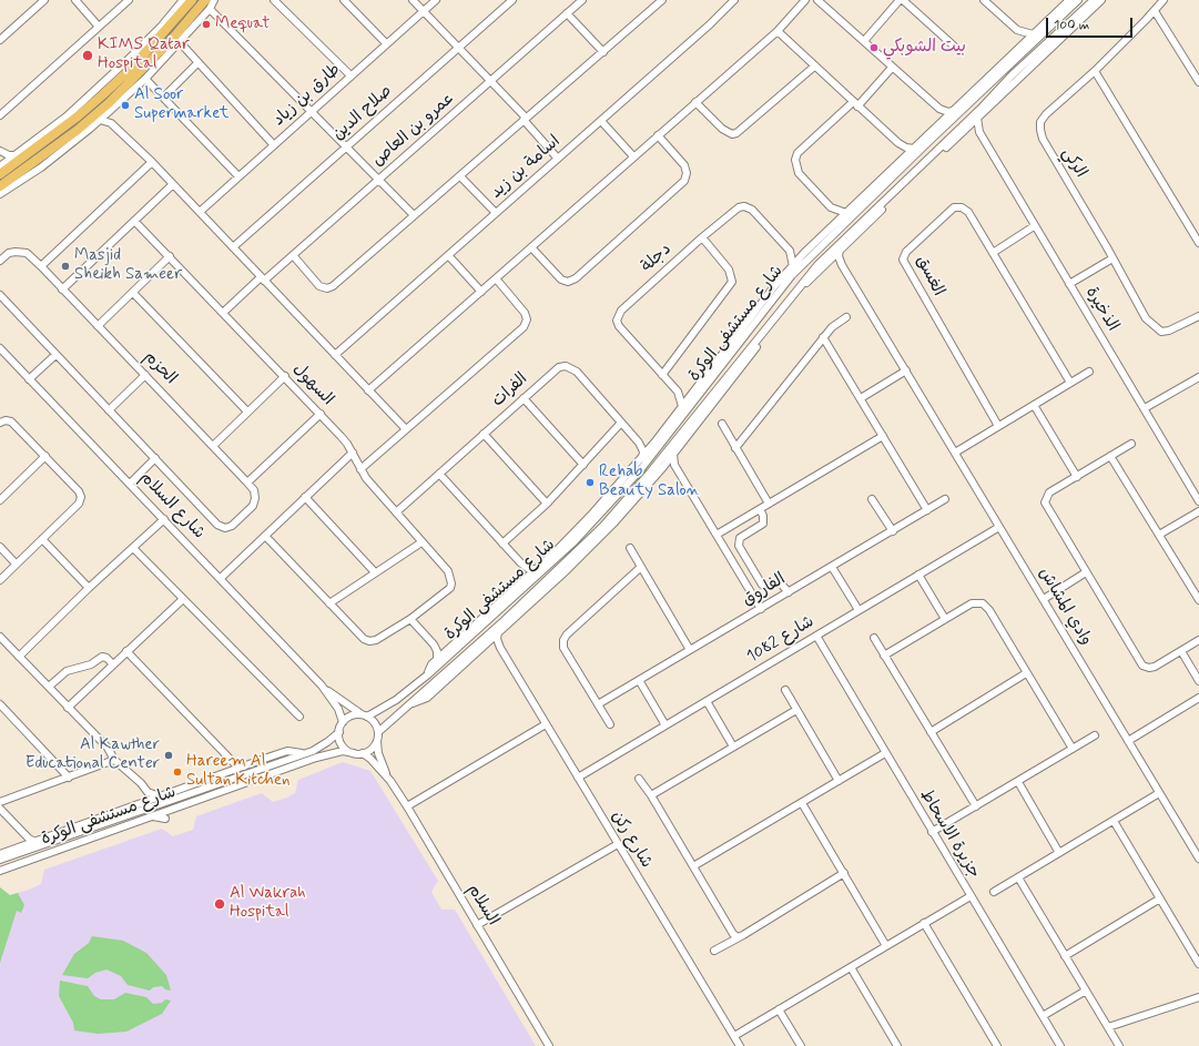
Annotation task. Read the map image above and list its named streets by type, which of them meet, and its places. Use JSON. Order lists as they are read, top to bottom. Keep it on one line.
{"streets":{"street":["طارق بن زياد","صلاح الدين","عمرو بن العاص","الركي","اسامة بن زيد","دجلة","الغسق","الذخيرة","شارع مستشفى الوكرة","الحزم","السهول","الفرات","شارع السلام","الفاروق","وادي المشاش","شارع 1082","جزيرة الاسحاط","شارع ركن","السلام"]},"crossings":[["عمرو بن العاص","السهول"],["دجلة","شارع مستشفى الوكرة"],["الذخيرة","شارع مستشفى الوكرة"],["شارع مستشفى الوكرة","الفرات"],["شارع مستشفى الوكرة","شارع السلام"],["شارع مستشفى الوكرة","وادي المشاش"],["شارع مستشفى الوكرة","شارع ركن"],["شارع مستشفى الوكرة","السلام"],["السهول","الفرات"],["شارع السلام","السلام"],["وادي المشاش","شارع 1082"],["شارع 1082","جزيرة الاسحاط"],["شارع 1082","شارع ركن"]],"places":["Mequat","بيت الشوبكي","KIMS Qatar Hospital","Al Soor Supermarket","Masjid Sheikh Sameer","Rehab Beauty Salon","Al Kawther Educational Center","Hareem Al Sultan Kitchen","Al Wakrah Hospital"],"scale_bar":"100 m"}
